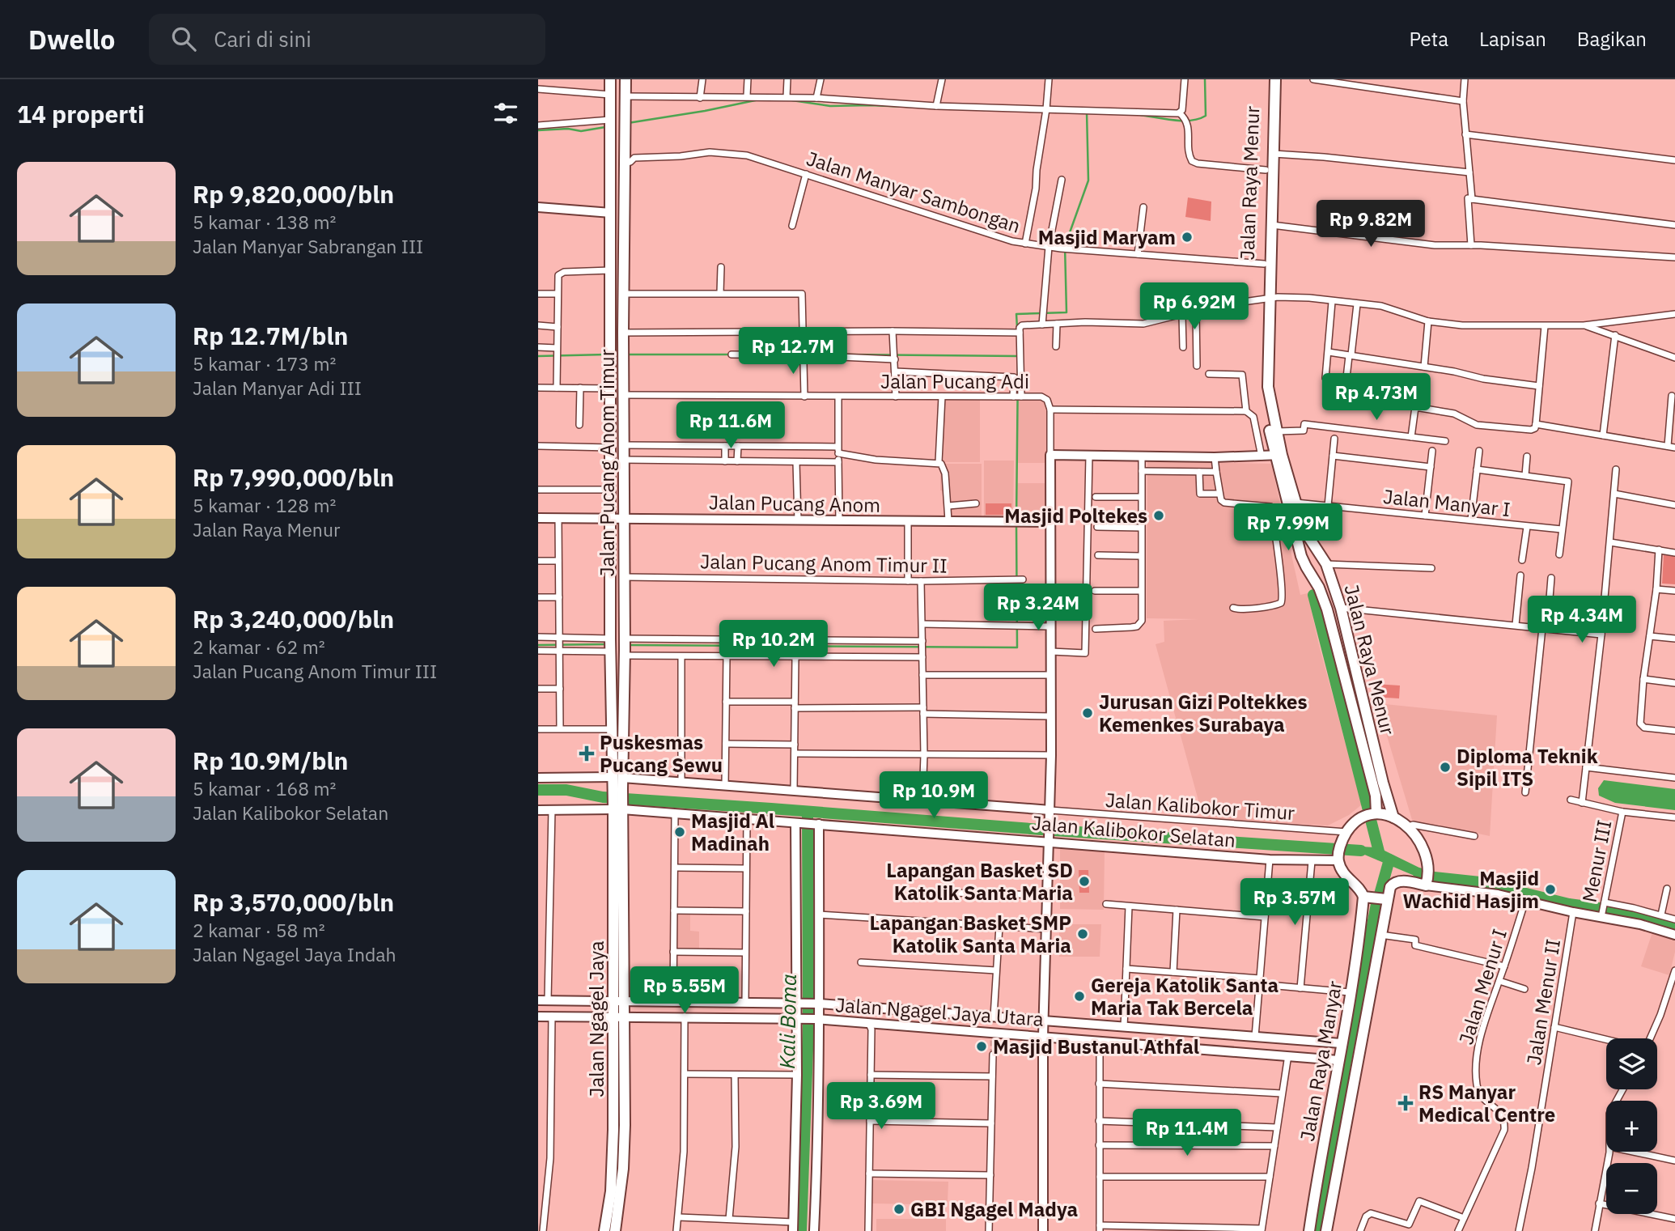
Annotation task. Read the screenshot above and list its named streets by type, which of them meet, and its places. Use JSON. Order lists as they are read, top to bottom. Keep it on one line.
{"streets":{"main road":["Jalan Raya Menur","Jalan Pucang Anom Timur","Jalan Ngagel Jaya","Jalan Raya Manyar"],"street":["Jalan Manyar Sambongan","Jalan Pucang Adi","Jalan Manyar I","Jalan Pucang Anom","Jalan Pucang Anom Timur II","Jalan Kalibokor Timur","Jalan Kalibokor Selatan","Menur III","Jalan Menur I","Jalan Menur II","Jalan Ngagel Jaya Utara"]},"crossings":[["Jalan Raya Menur","Jalan Manyar Sambongan"],["Jalan Raya Menur","Jalan Manyar I"],["Jalan Manyar Sambongan","Jalan Pucang Anom Timur"],["Jalan Pucang Adi","Jalan Pucang Anom Timur"],["Jalan Pucang Anom Timur","Jalan Pucang Anom"],["Jalan Pucang Anom Timur","Jalan Pucang Anom Timur II"],["Jalan Pucang Anom Timur","Jalan Kalibokor Selatan"],["Jalan Pucang Anom Timur","Jalan Ngagel Jaya"],["Jalan Kalibokor Selatan","Jalan Ngagel Jaya"],["Jalan Ngagel Jaya Utara","Jalan Ngagel Jaya"],["Jalan Ngagel Jaya Utara","Jalan Raya Manyar"]],"water":["Kali Boma"],"places":{"other":["Masjid Maryam","Masjid Poltekes","Jurusan Gizi Poltekkes Kemenkes Surabaya","Diploma Teknik Sipil ITS","Masjid Al Madinah","Lapangan Basket SD Katolik Santa Maria","Masjid Wachid Hasjim","Lapangan Basket SMP Katolik Santa Maria","Gereja Katolik Santa Maria Tak Bercela","Masjid Bustanul Athfal","GBI Ngagel Madya"],"health":["Puskesmas Pucang Sewu","RS Manyar Medical Centre"]},"page":{"header":"Dwello","search":"Cari di sini","nav":["Peta","Lapisan","Bagikan"],"heading":"14 properti","list":[{"name":"Rp 9,820,000/bln","note":"5 kamar · 138 m² · Jalan Manyar Sabrangan III"},{"name":"Rp 12.7M/bln","note":"5 kamar · 173 m² · Jalan Manyar Adi III"},{"name":"Rp 7,990,000/bln","note":"5 kamar · 128 m² · Jalan Raya Menur"},{"name":"Rp 3,240,000/bln","note":"2 kamar · 62 m² · Jalan Pucang Anom Timur III"},{"name":"Rp 10.9M/bln","note":"5 kamar · 168 m² · Jalan Kalibokor Selatan"},{"name":"Rp 3,570,000/bln","note":"2 kamar · 58 m² · Jalan Ngagel Jaya Indah"}],"price":["Rp 9.82M","Rp 6.92M","Rp 12.7M","Rp 4.73M","Rp 11.6M","Rp 7.99M","Rp 3.24M","Rp 4.34M","Rp 10.2M","Rp 10.9M","Rp 3.57M","Rp 5.55M","Rp 3.69M","Rp 11.4M"],"map_buttons":["+","−"]}}
